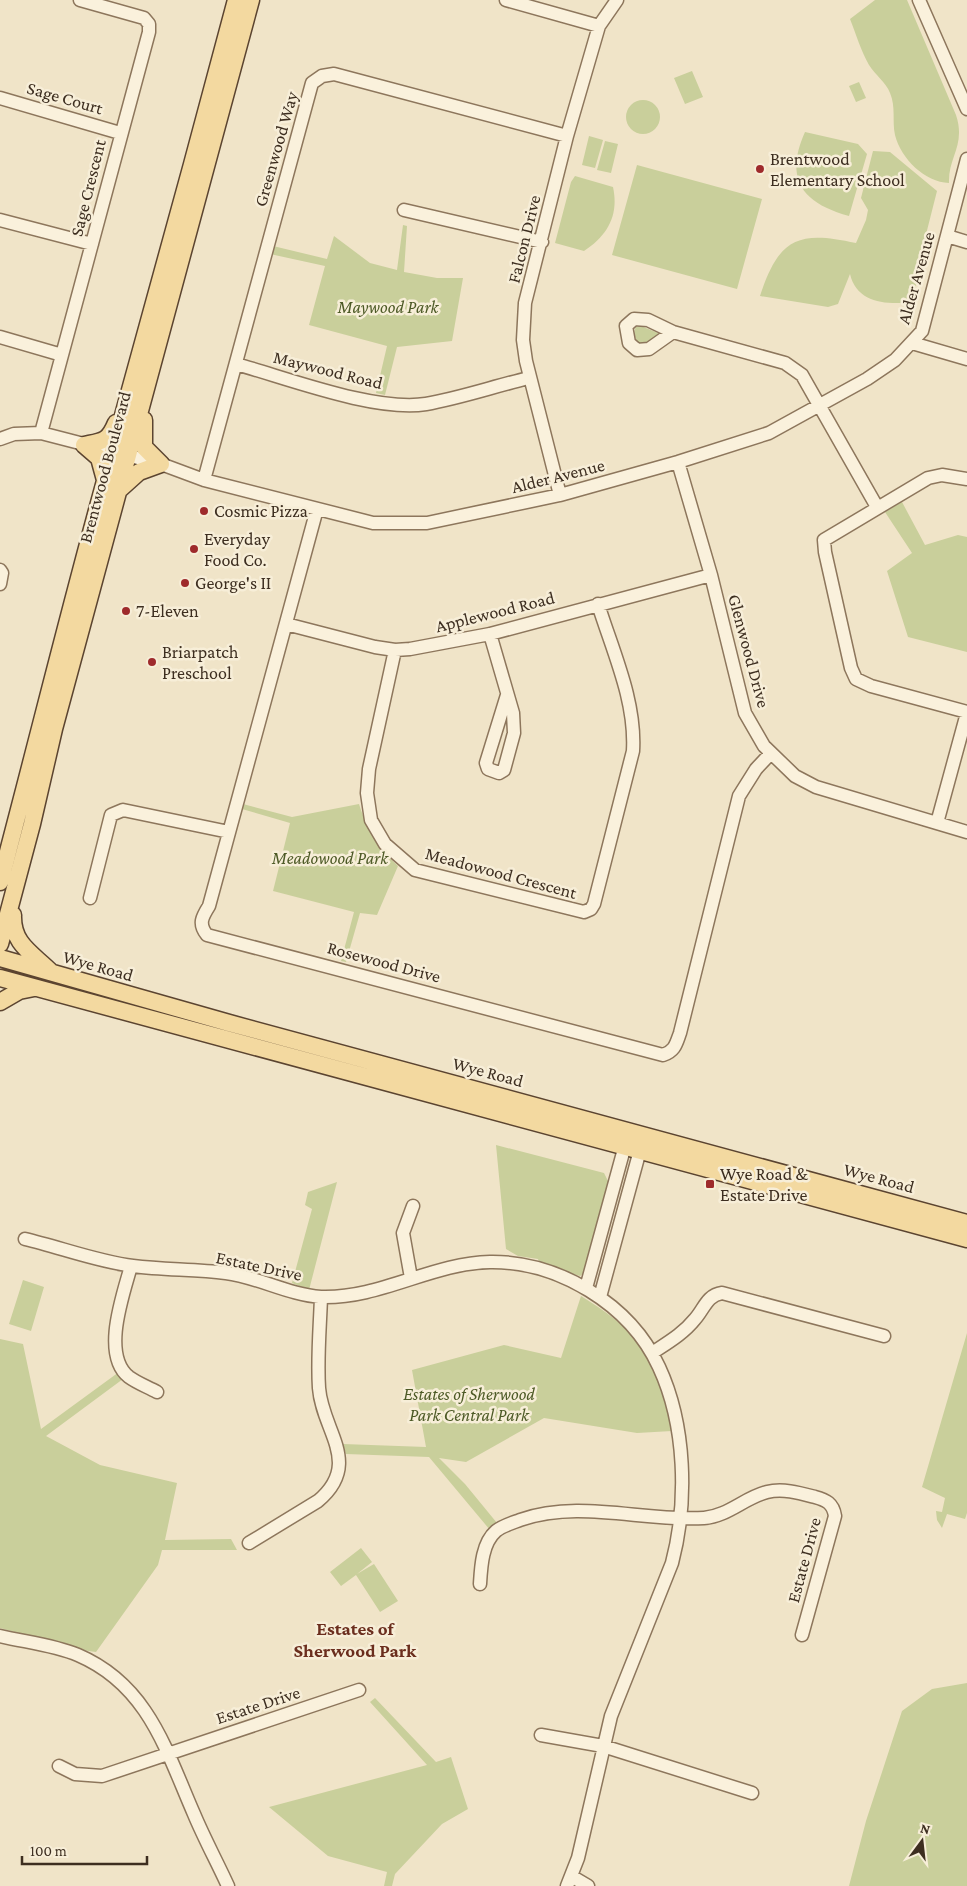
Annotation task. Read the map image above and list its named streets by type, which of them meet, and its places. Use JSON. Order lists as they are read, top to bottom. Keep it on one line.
{"streets":{"main road":["Brentwood Boulevard","Wye Road"],"street":["Sage Court","Greenwood Way","Sage Crescent","Falcon Drive","Alder Avenue","Maywood Road","Applewood Road","Glenwood Drive","Meadowood Crescent","Rosewood Drive","Estate Drive"]},"crossings":[["Sage Court","Sage Crescent"],["Greenwood Way","Falcon Drive"],["Greenwood Way","Alder Avenue"],["Greenwood Way","Maywood Road"],["Sage Crescent","Alder Avenue"],["Falcon Drive","Alder Avenue"],["Falcon Drive","Maywood Road"],["Alder Avenue","Brentwood Boulevard"],["Alder Avenue","Glenwood Drive"],["Alder Avenue","Rosewood Drive"],["Applewood Road","Glenwood Drive"],["Applewood Road","Meadowood Crescent"],["Applewood Road","Rosewood Drive"],["Glenwood Drive","Rosewood Drive"]],"districts":["Estates of Sherwood Park"],"parks":["Maywood Park","Meadowood Park","Estates of Sherwood Park Central Park"],"places":{"other":["Brentwood Elementary School","Cosmic Pizza","Everyday Food Co.","George's II","7-Eleven","Briarpatch Preschool"],"transit":["Wye Road & Estate Drive"]},"scale_bar":"100 m","north":"top"}
